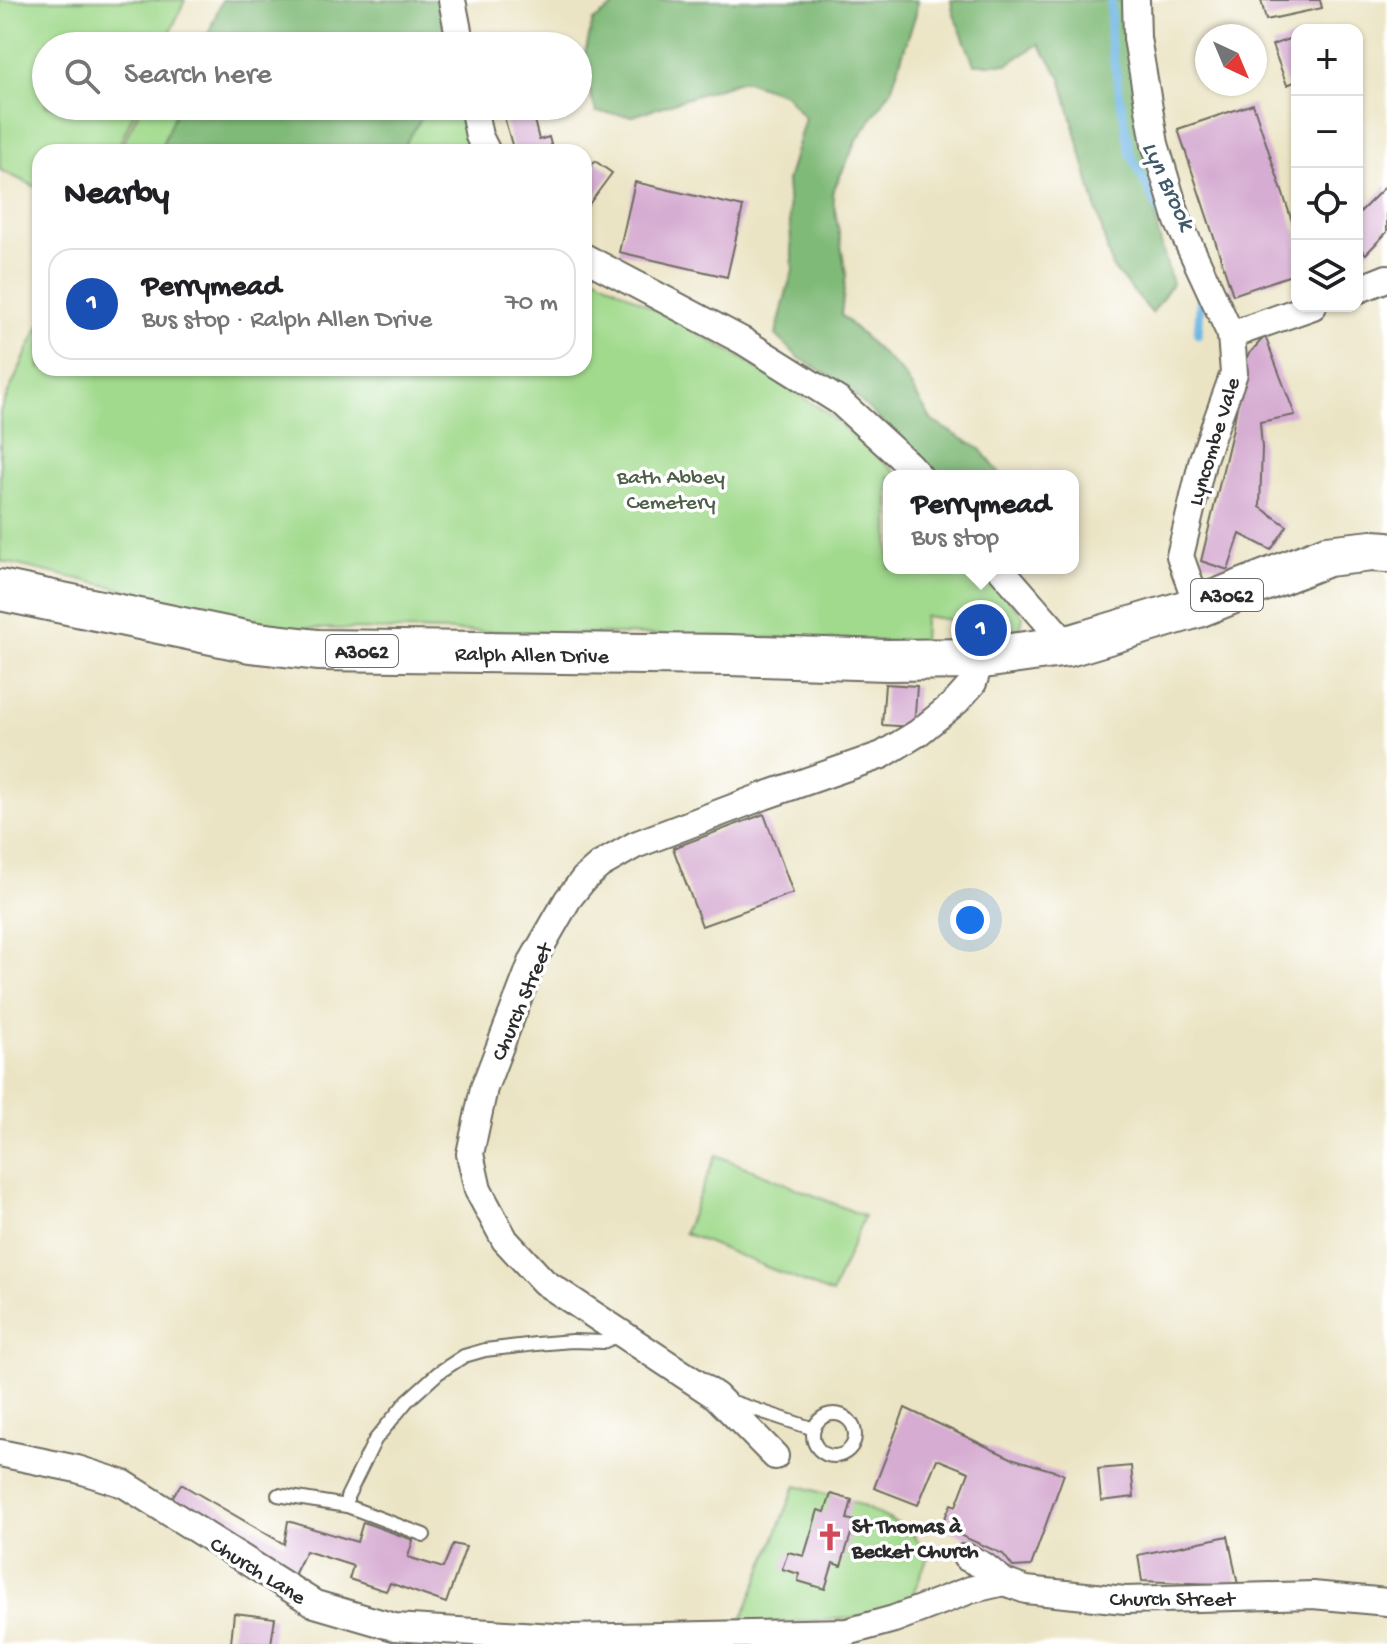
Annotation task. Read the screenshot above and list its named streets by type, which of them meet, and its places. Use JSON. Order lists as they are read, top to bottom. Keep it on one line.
{"streets":{"main road":["A3062","Ralph Allen Drive"],"street":["Lyncombe Vale","Church Street","Church Lane"]},"crossings":[["Lyncombe Vale","A3062"],["A3062","Ralph Allen Drive"],["Ralph Allen Drive","Church Street"],["Church Street","Church Lane"]],"water":["Lyn Brook"],"parks":["Bath Abbey Cemetery"],"places":{"church":["St Thomas à Becket Church"]},"north":"bottom right","page":{"map_buttons":["+","−"],"search":"Search here","heading":"Nearby","list":[{"mark":"1","name":"Perrymead","note":"Bus stop · Ralph Allen Drive","value":"70 m"}],"popup":["Perrymead","Bus stop"],"pins":"1"}}
